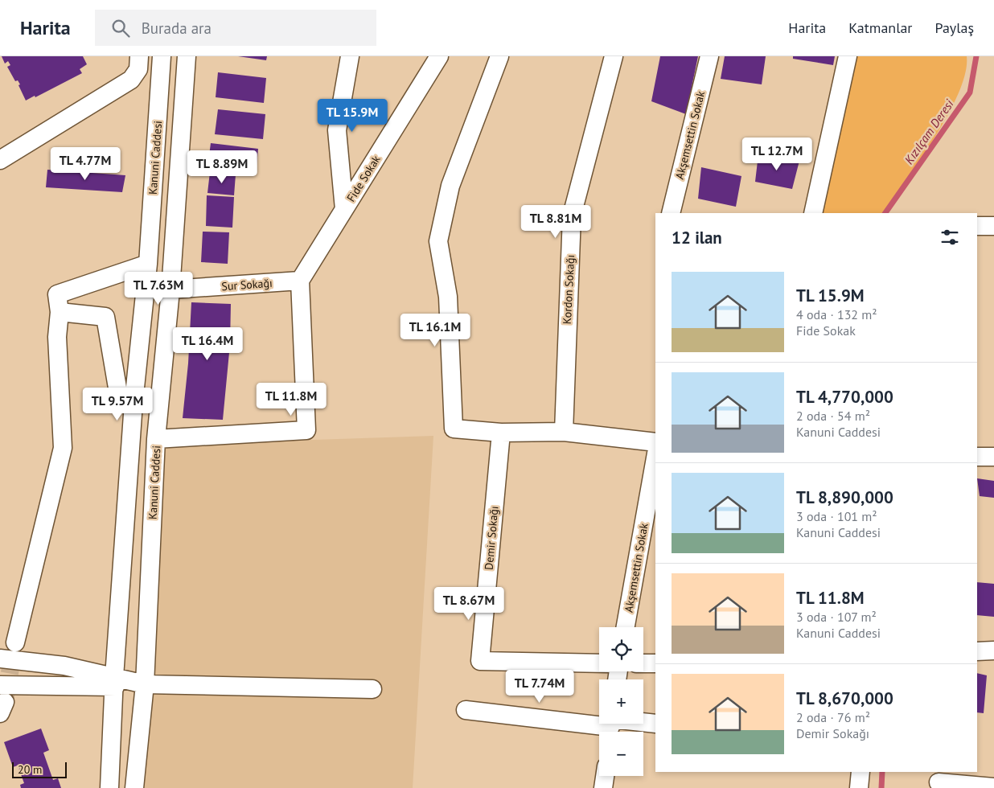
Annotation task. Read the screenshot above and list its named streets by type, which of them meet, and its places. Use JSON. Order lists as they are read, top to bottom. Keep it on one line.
{"streets":{"street":["Akşemsettin Sokak","Kanuni Caddesi","Fide Sokak","Sur Sokağı","Kordon Sokağı","Demir Sokağı"]},"crossings":[["Kanuni Caddesi","Sur Sokağı"],["Fide Sokak","Sur Sokağı"]],"water":["Kızılçam Deresi"],"scale_bar":"20 m","page":{"header":"Harita","search":"Burada ara","nav":["Harita","Katmanlar","Paylaş"],"price":["TL 15.9M","TL 12.7M","TL 4.77M","TL 8.89M","TL 8.81M","TL 7.63M","TL 16.1M","TL 16.4M","TL 11.8M","TL 9.57M","TL 8.67M","TL 7.74M"],"heading":"12 ilan","list":[{"name":"TL 15.9M","note":"4 oda · 132 m² · Fide Sokak"},{"name":"TL 4,770,000","note":"2 oda · 54 m² · Kanuni Caddesi"},{"name":"TL 8,890,000","note":"3 oda · 101 m² · Kanuni Caddesi"},{"name":"TL 11.8M","note":"3 oda · 107 m² · Kanuni Caddesi"},{"name":"TL 8,670,000","note":"2 oda · 76 m² · Demir Sokağı"}],"map_buttons":["+","−"],"scale":"20 m"}}
